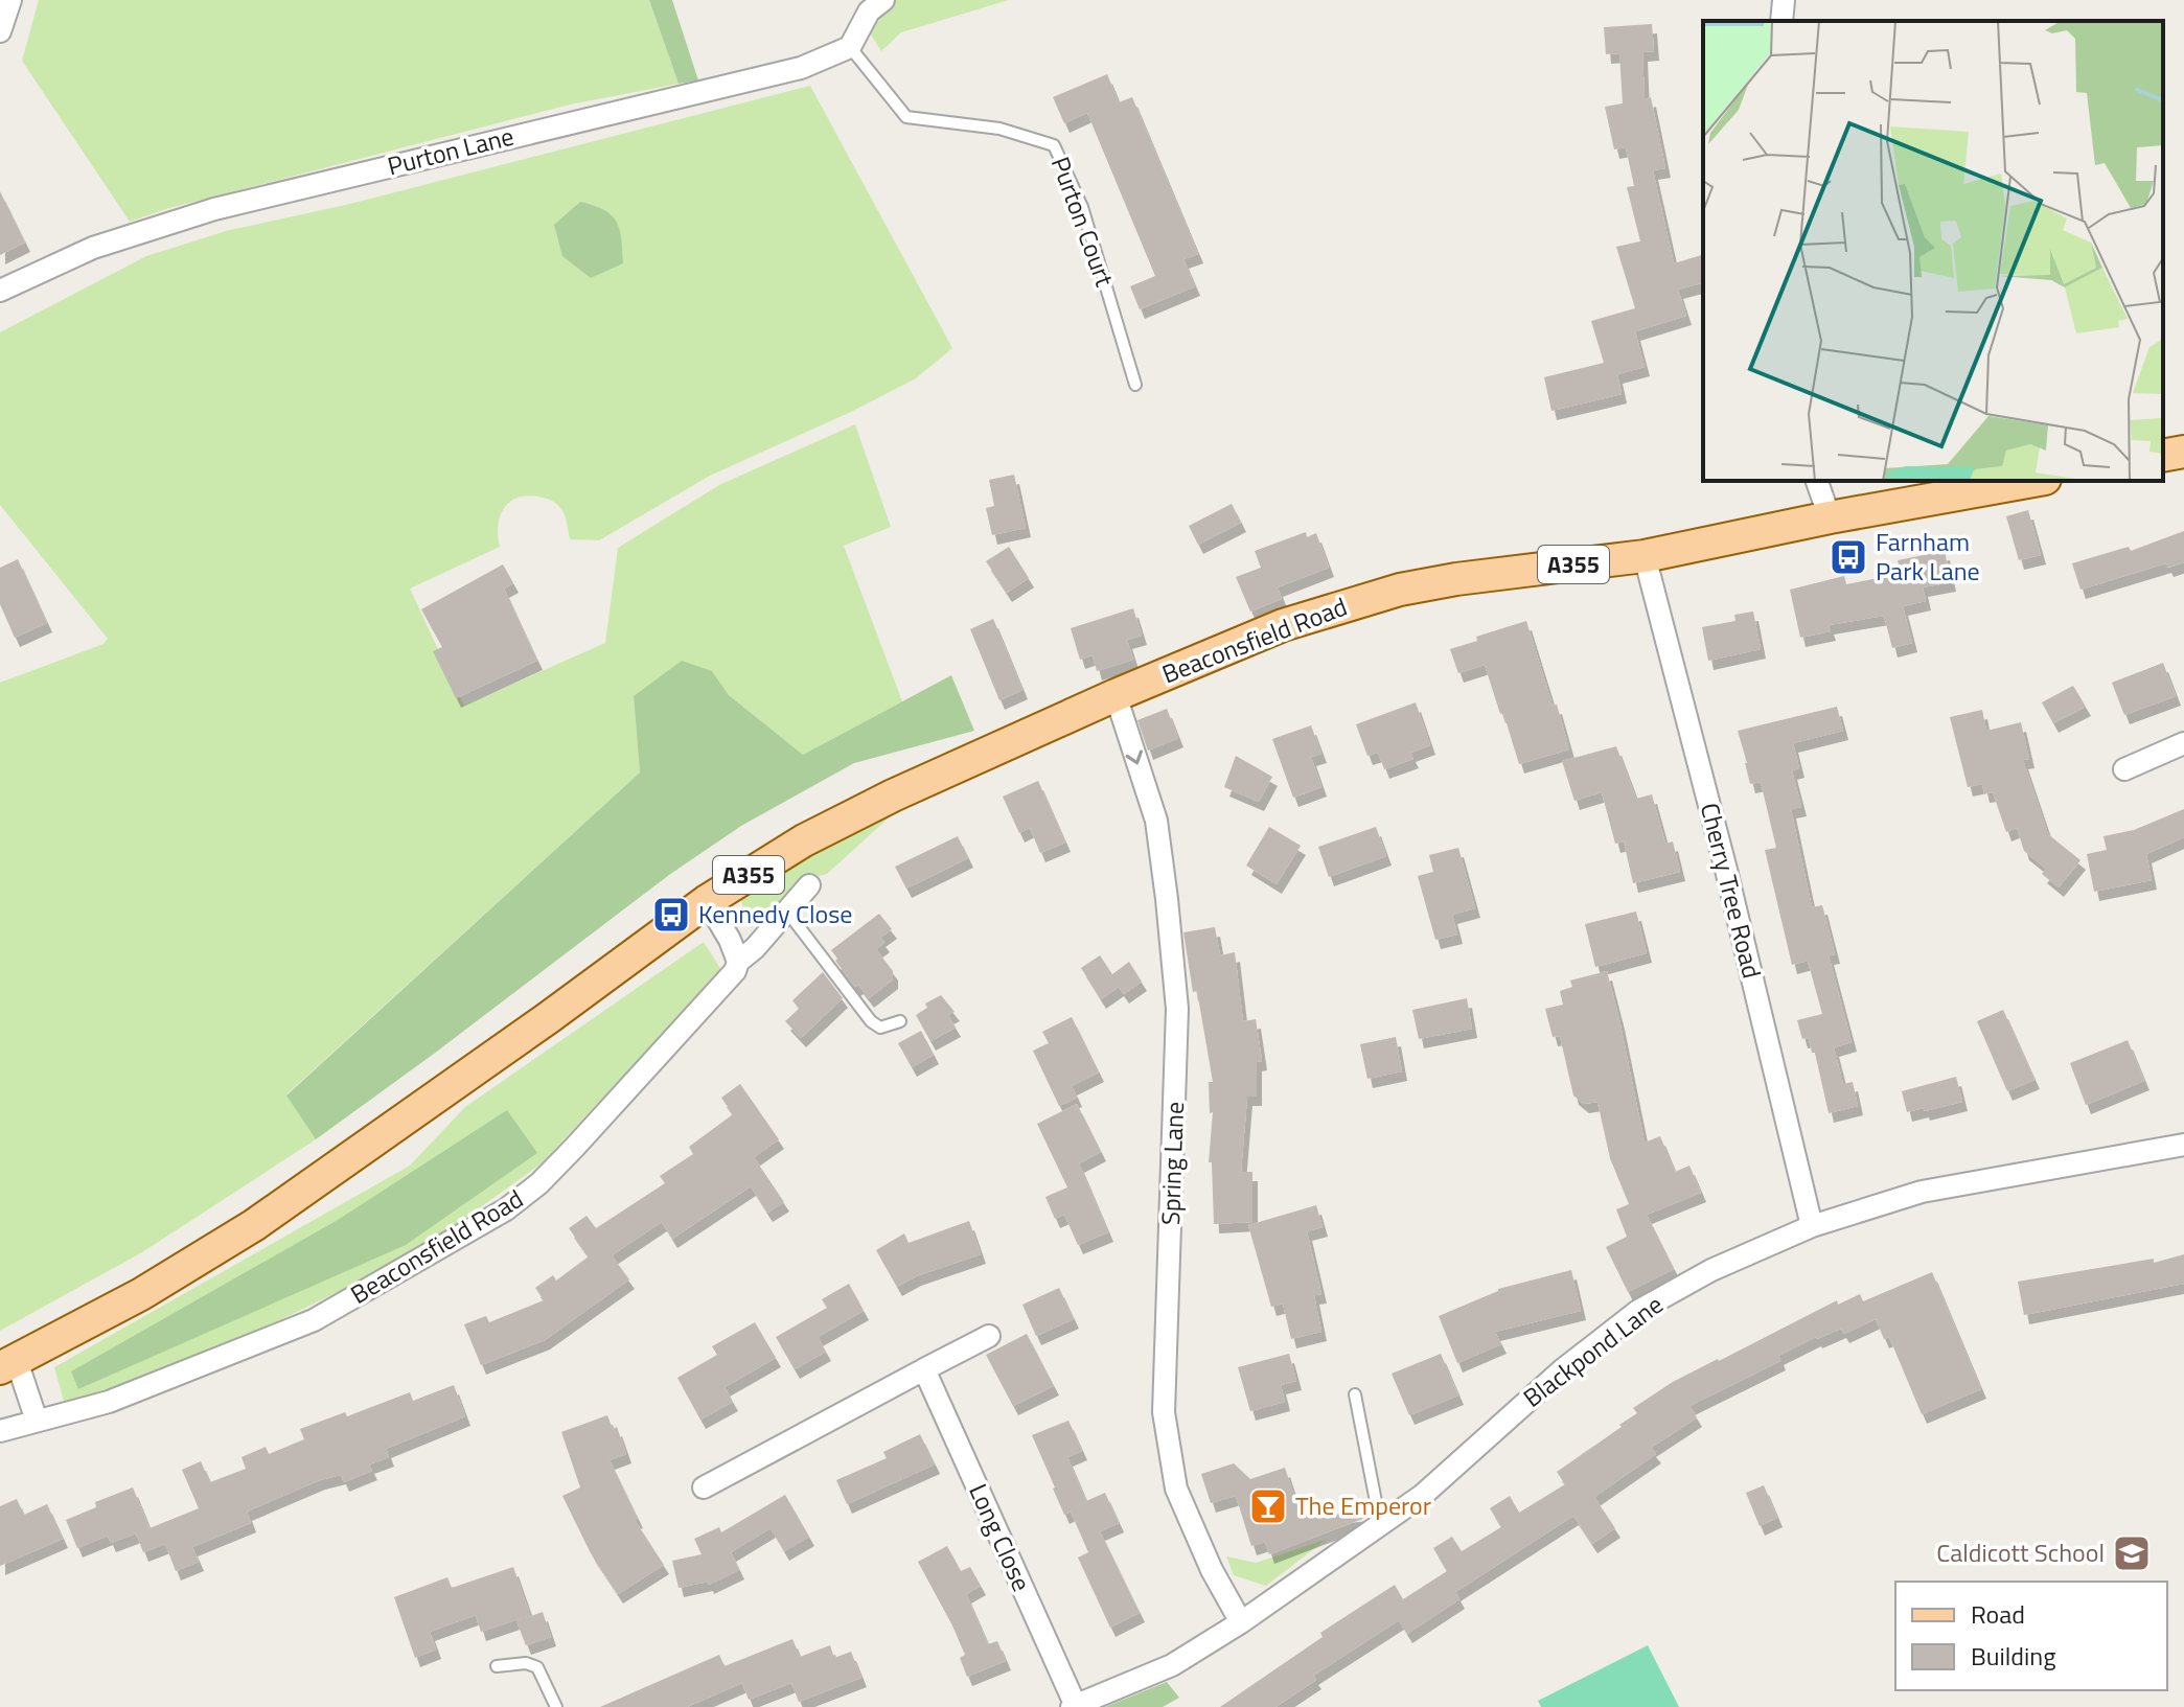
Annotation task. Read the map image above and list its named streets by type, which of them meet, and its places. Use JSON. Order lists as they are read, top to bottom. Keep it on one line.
{"streets":{"main road":["A355","Beaconsfield Road"],"street":["Purton Lane","Cherry Tree Road","Spring Lane","Blackpond Lane","Long Close"],"lane":["Purton Court"]},"crossings":[["Purton Lane","Purton Court"],["Beaconsfield Road","Cherry Tree Road"],["Beaconsfield Road","Spring Lane"],["Cherry Tree Road","Blackpond Lane"],["Spring Lane","Blackpond Lane"],["Blackpond Lane","Long Close"]],"one_way":["Spring Lane"],"places":{"bus stop":["Farnham Park Lane","Kennedy Close"],"bar":["The Emperor"],"school or university":["Caldicott School"]},"legend":["Road","Building"]}
